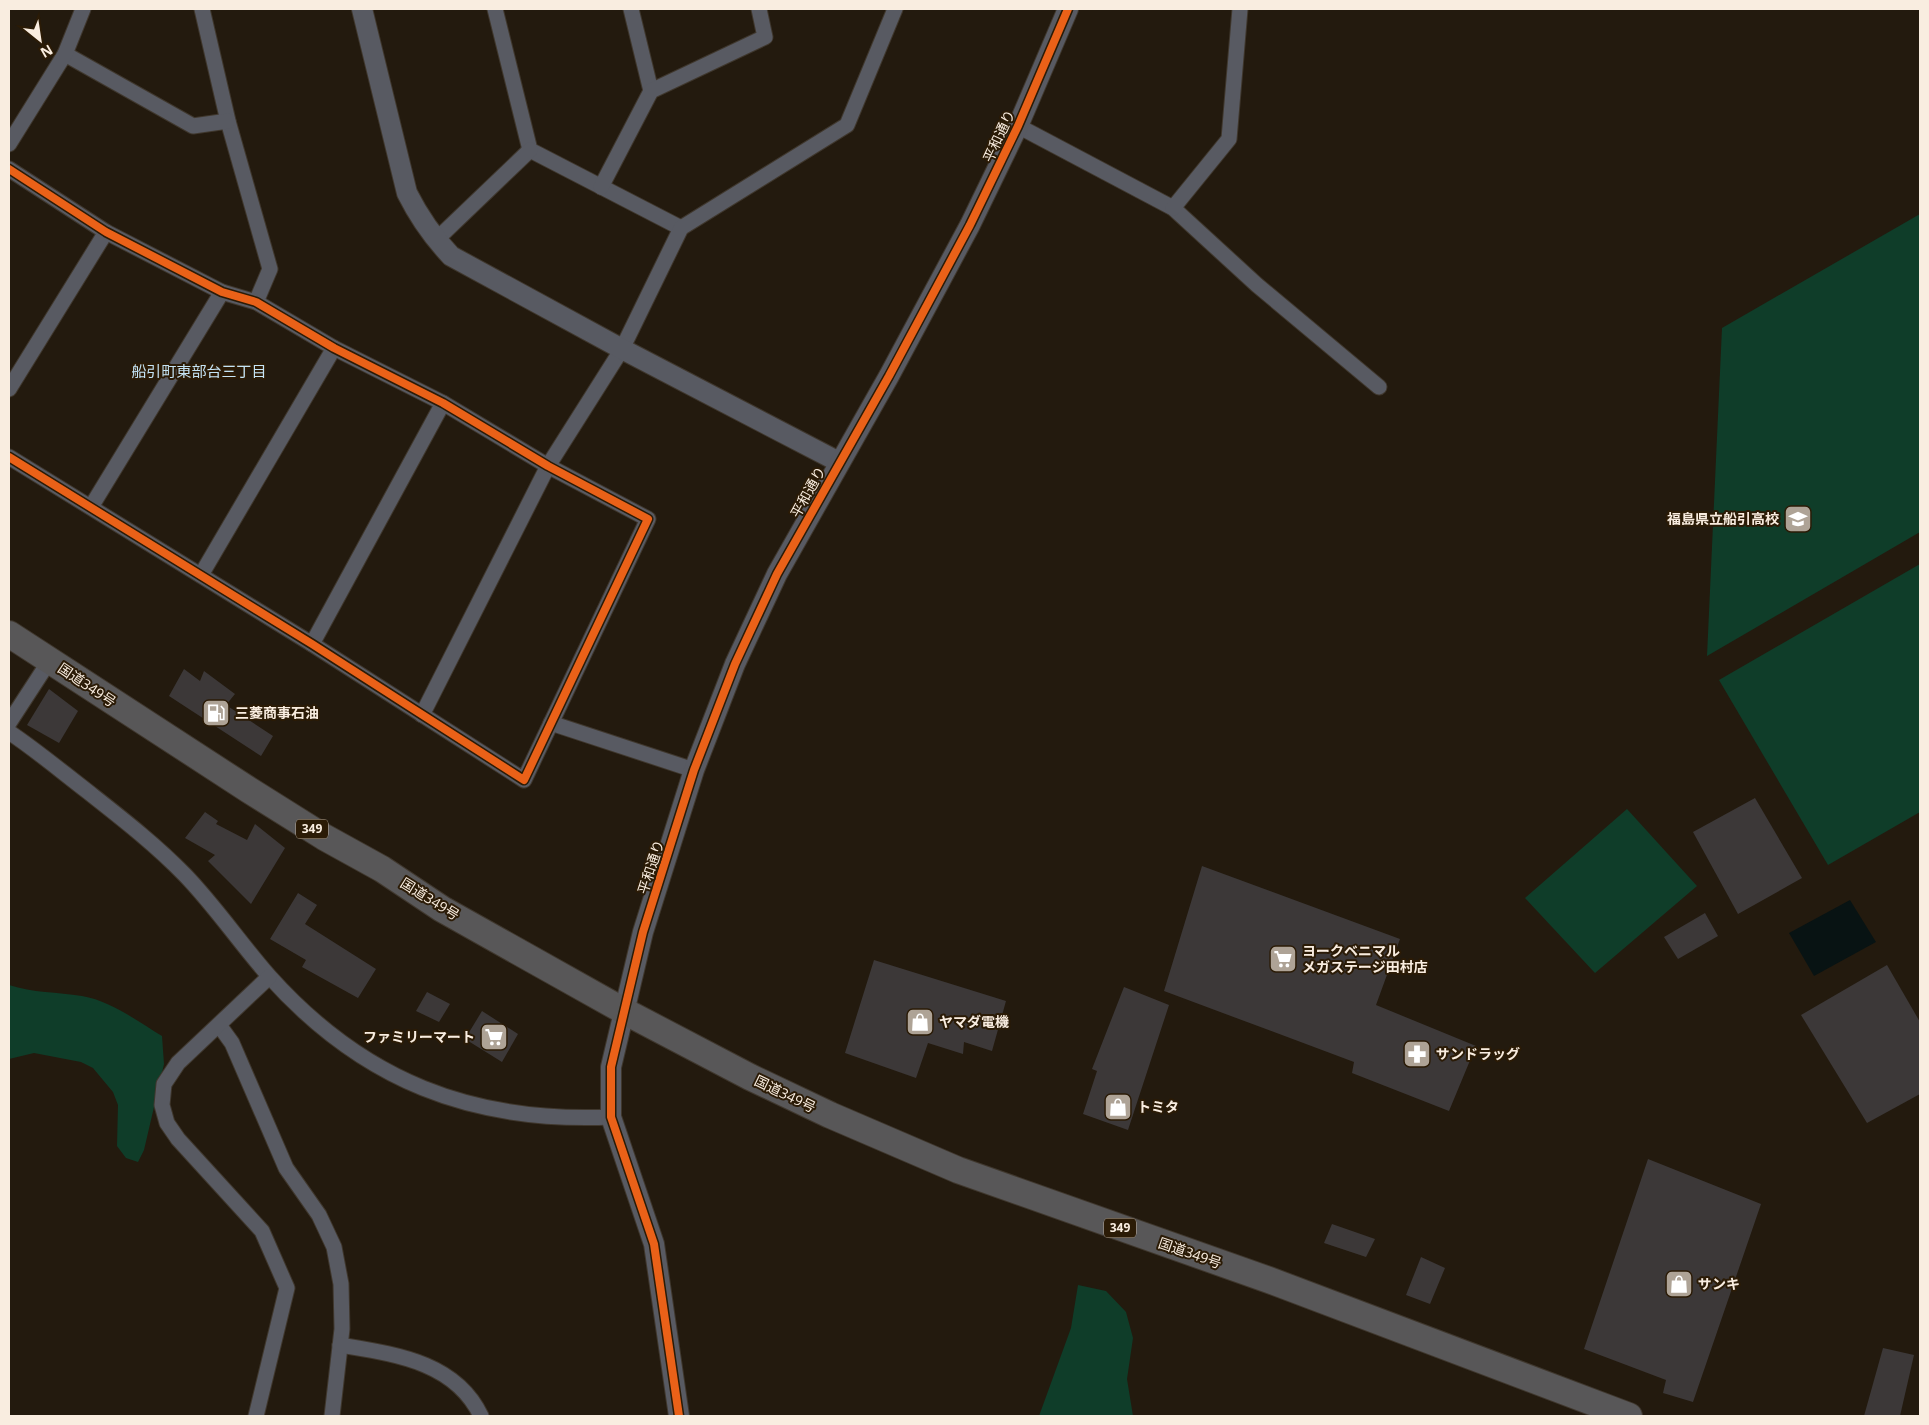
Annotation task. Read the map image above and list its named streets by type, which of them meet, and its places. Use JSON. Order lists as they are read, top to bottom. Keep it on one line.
{"streets":{"highway":["国道349号","349"],"street":["平和通り"]},"crossings":[["平和通り","国道349号"]],"districts":["船引町東部台三丁目"],"places":{"school or university":["福島県立船引高校"],"fuel station":["三菱商事石油"],"supermarket":["ヨークベニマル メガステージ田村店","ファミリーマート"],"shop":["ヤマダ電機","トミタ","サンキ"],"pharmacy":["サンドラッグ"]},"north":"bottom right"}
